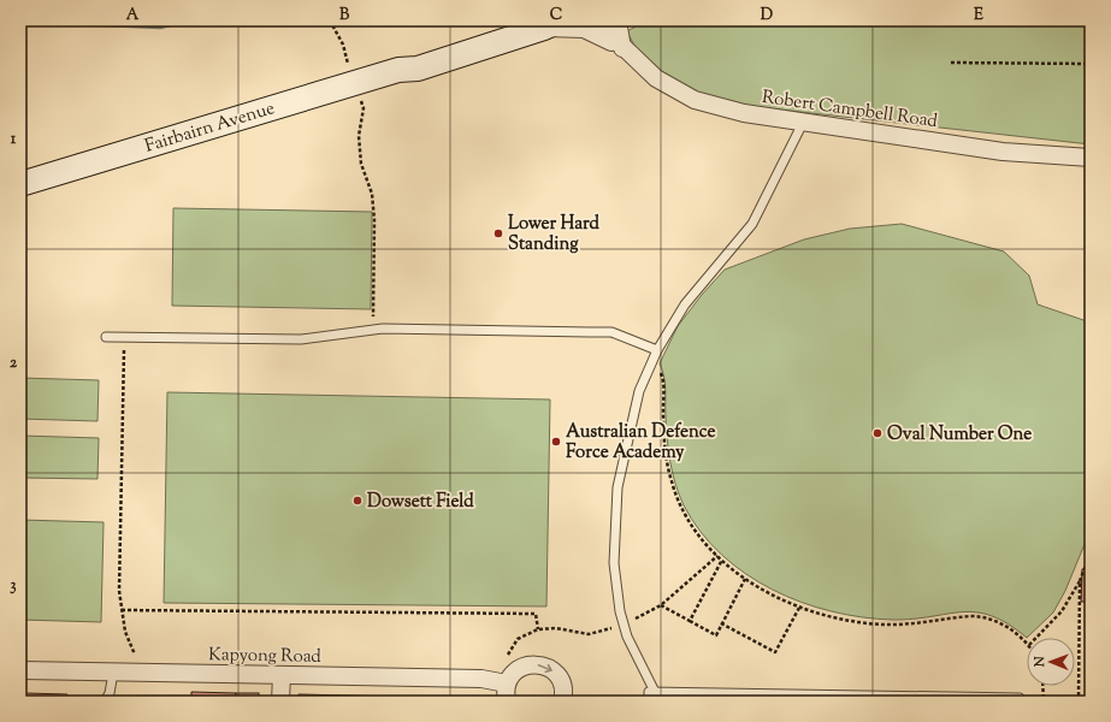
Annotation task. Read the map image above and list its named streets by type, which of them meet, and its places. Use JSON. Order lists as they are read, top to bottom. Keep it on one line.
{"streets":{"main road":["Fairbairn Avenue"],"street":["Robert Campbell Road","Kapyong Road"]},"crossings":[["Robert Campbell Road","Fairbairn Avenue"]],"places":["Lower Hard Standing","Oval Number One","Australian Defence Force Academy","Dowsett Field"],"north":"left","grid":{"columns":["A","B","C","D","E"],"rows":["1","2","3"]}}
